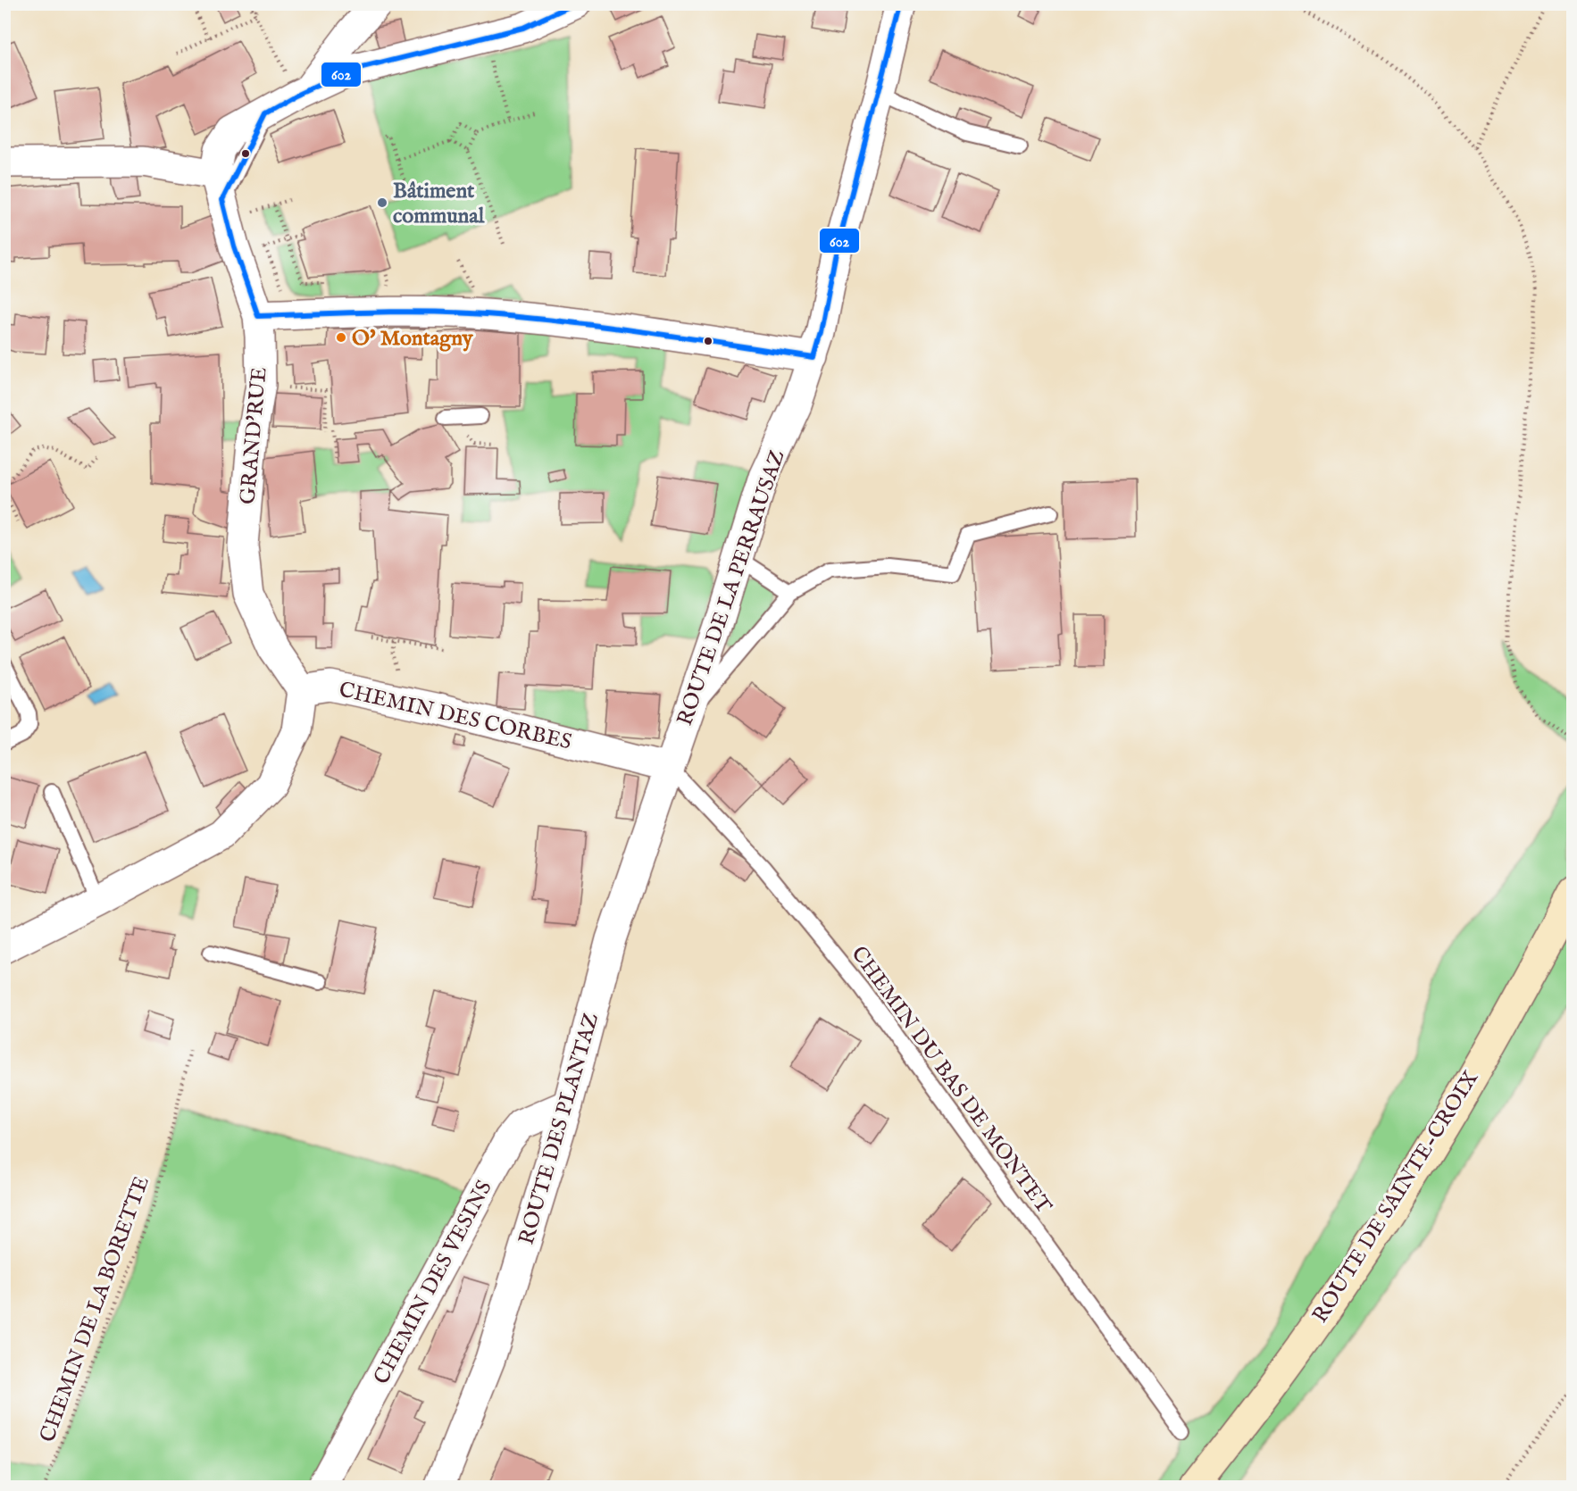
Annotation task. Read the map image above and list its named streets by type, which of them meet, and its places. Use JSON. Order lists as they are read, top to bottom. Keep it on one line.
{"streets":{"main road":["ROUTE DE SAINTE-CROIX"],"street":["GRAND'RUE","ROUTE DE LA PERRAUSAZ","CHEMIN DES CORBES","ROUTE DES PLANTAZ","CHEMIN DES VESINS"],"lane":["CHEMIN DU BAS DE MONTET"],"path":["CHEMIN DE LA BORETTE"]},"crossings":[["GRAND'RUE","CHEMIN DES CORBES"],["ROUTE DE LA PERRAUSAZ","CHEMIN DES CORBES"],["ROUTE DE LA PERRAUSAZ","CHEMIN DU BAS DE MONTET"],["ROUTE DE LA PERRAUSAZ","ROUTE DES PLANTAZ"],["CHEMIN DES CORBES","CHEMIN DU BAS DE MONTET"],["CHEMIN DES CORBES","ROUTE DES PLANTAZ"],["CHEMIN DU BAS DE MONTET","ROUTE DES PLANTAZ"],["ROUTE DES PLANTAZ","CHEMIN DES VESINS"]],"places":["Bâtiment communal","O' Montagny"],"lines":["transit line 602"]}
